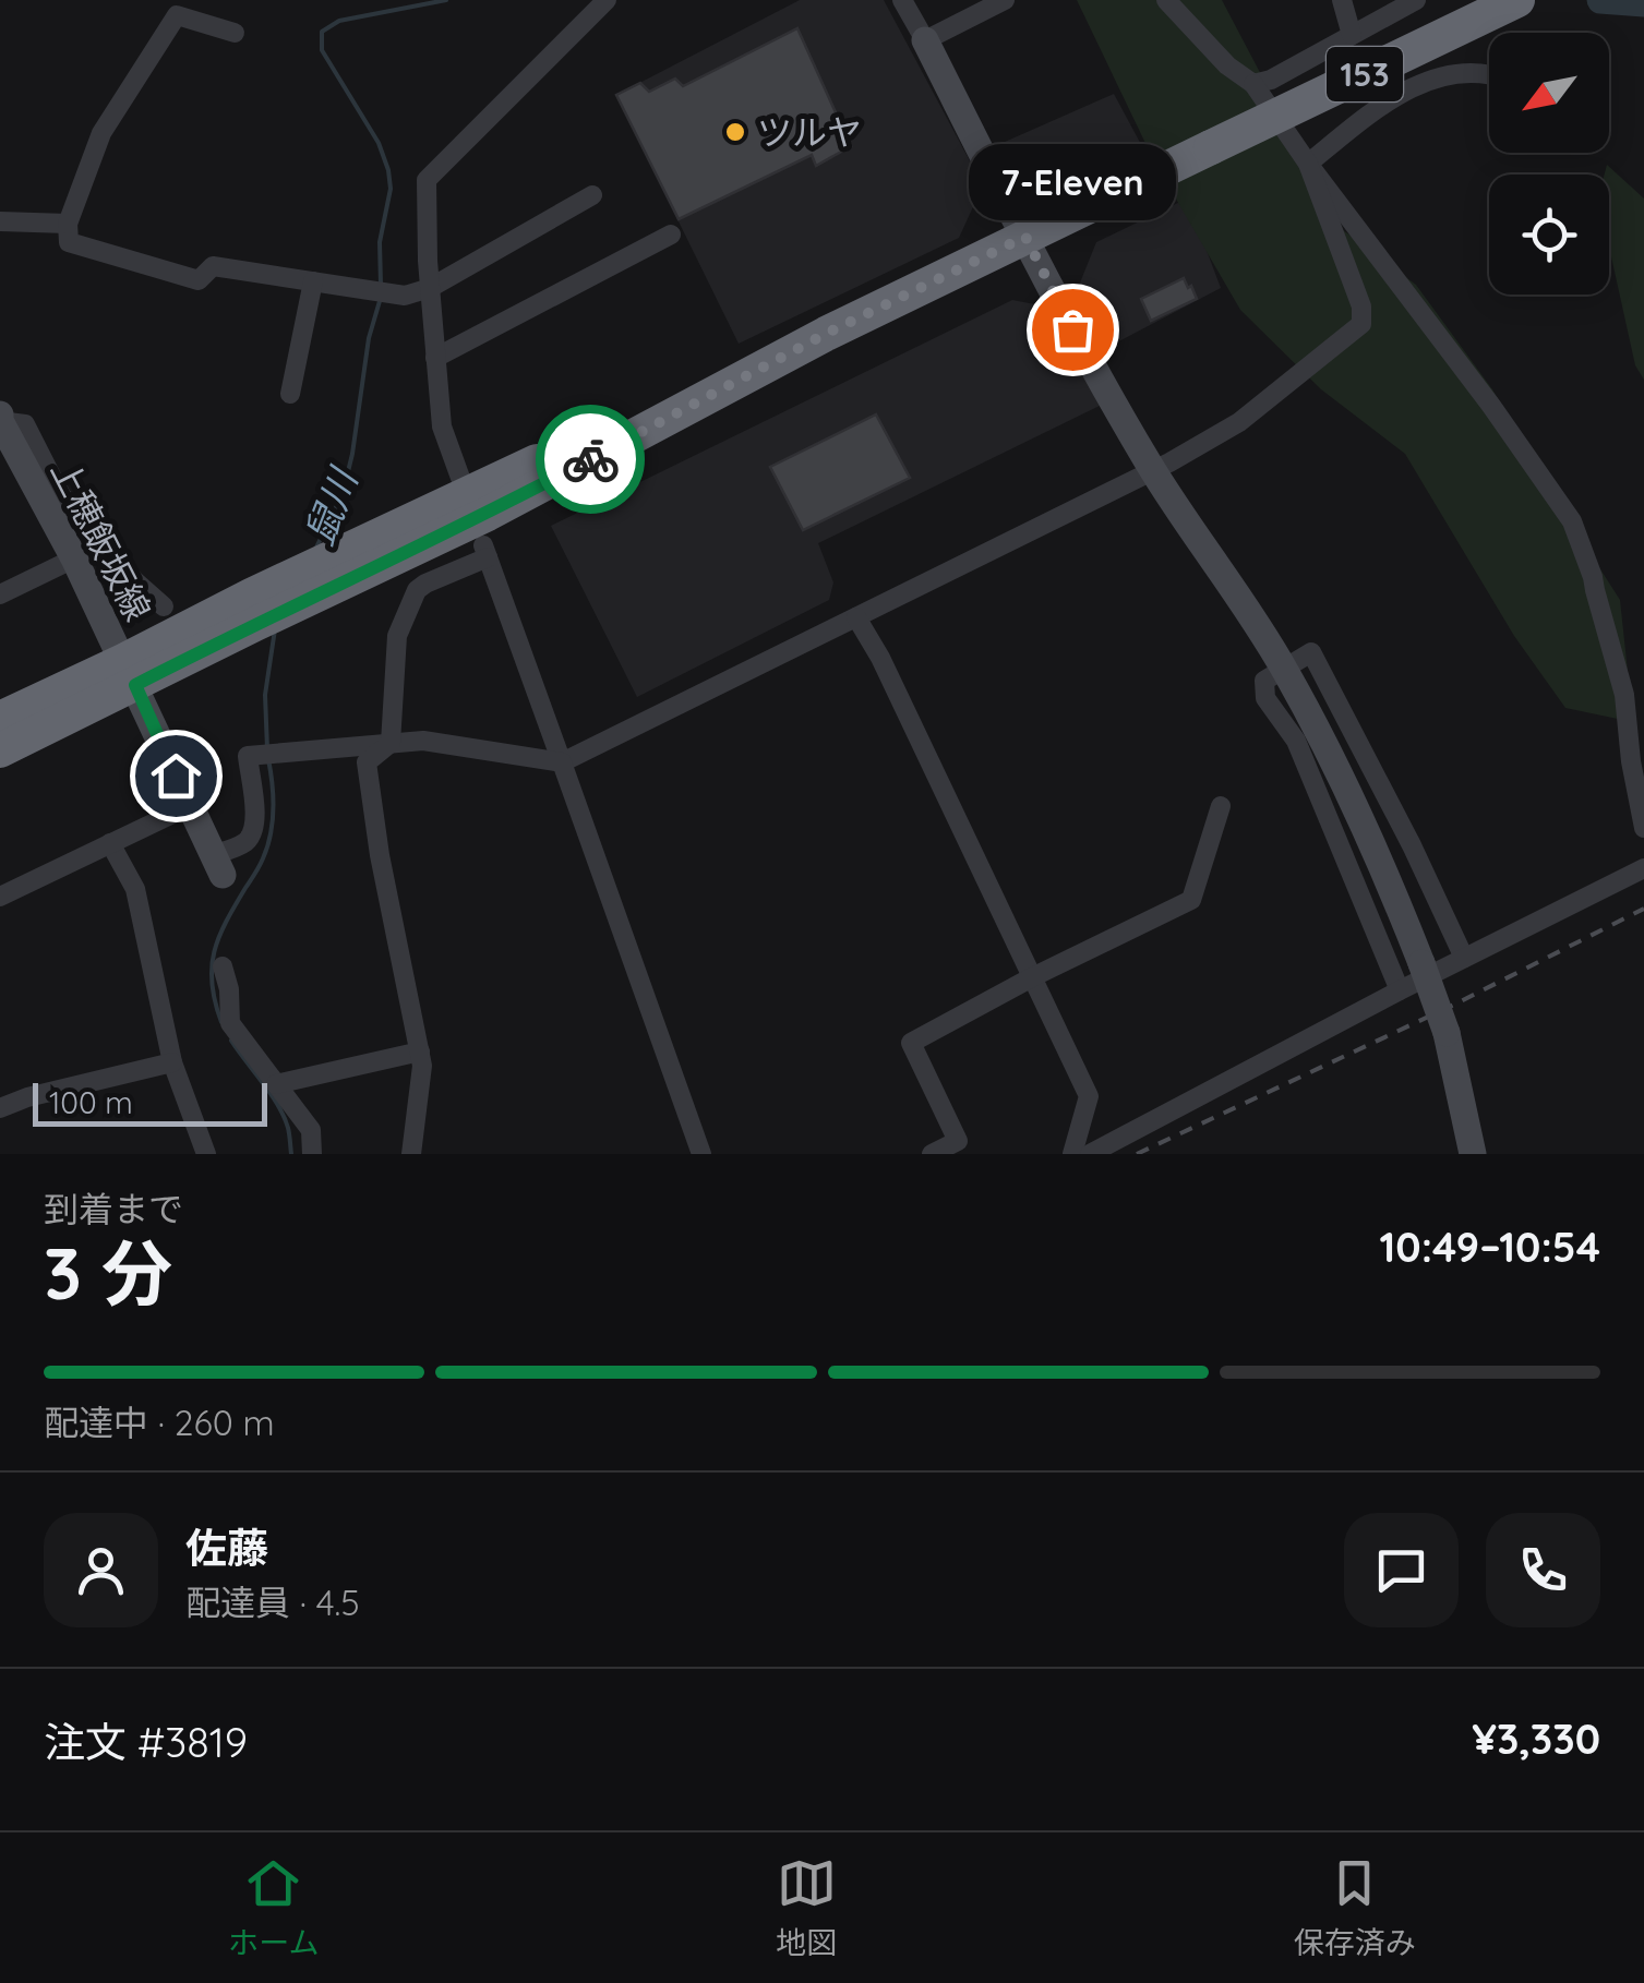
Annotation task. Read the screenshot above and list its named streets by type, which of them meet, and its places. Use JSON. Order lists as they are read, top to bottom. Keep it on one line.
{"streets":{"highway":["153"],"street":["上穂飯坂線"]},"crossings":[["153","上穂飯坂線"]],"water":["鼠川"],"places":["ツルヤ","7-Eleven"],"scale_bar":"100 m","north":"bottom left","page":{"bubble":"7-Eleven","scale":"100 m","heading":["3 分","到着まで","10:49–10:54"],"panel":["佐藤","配達員 · 4.5","注文 #3819","¥3,330"],"bar":"配達中 · 260 m","tabs":["ホーム","地図","保存済み"]}}
